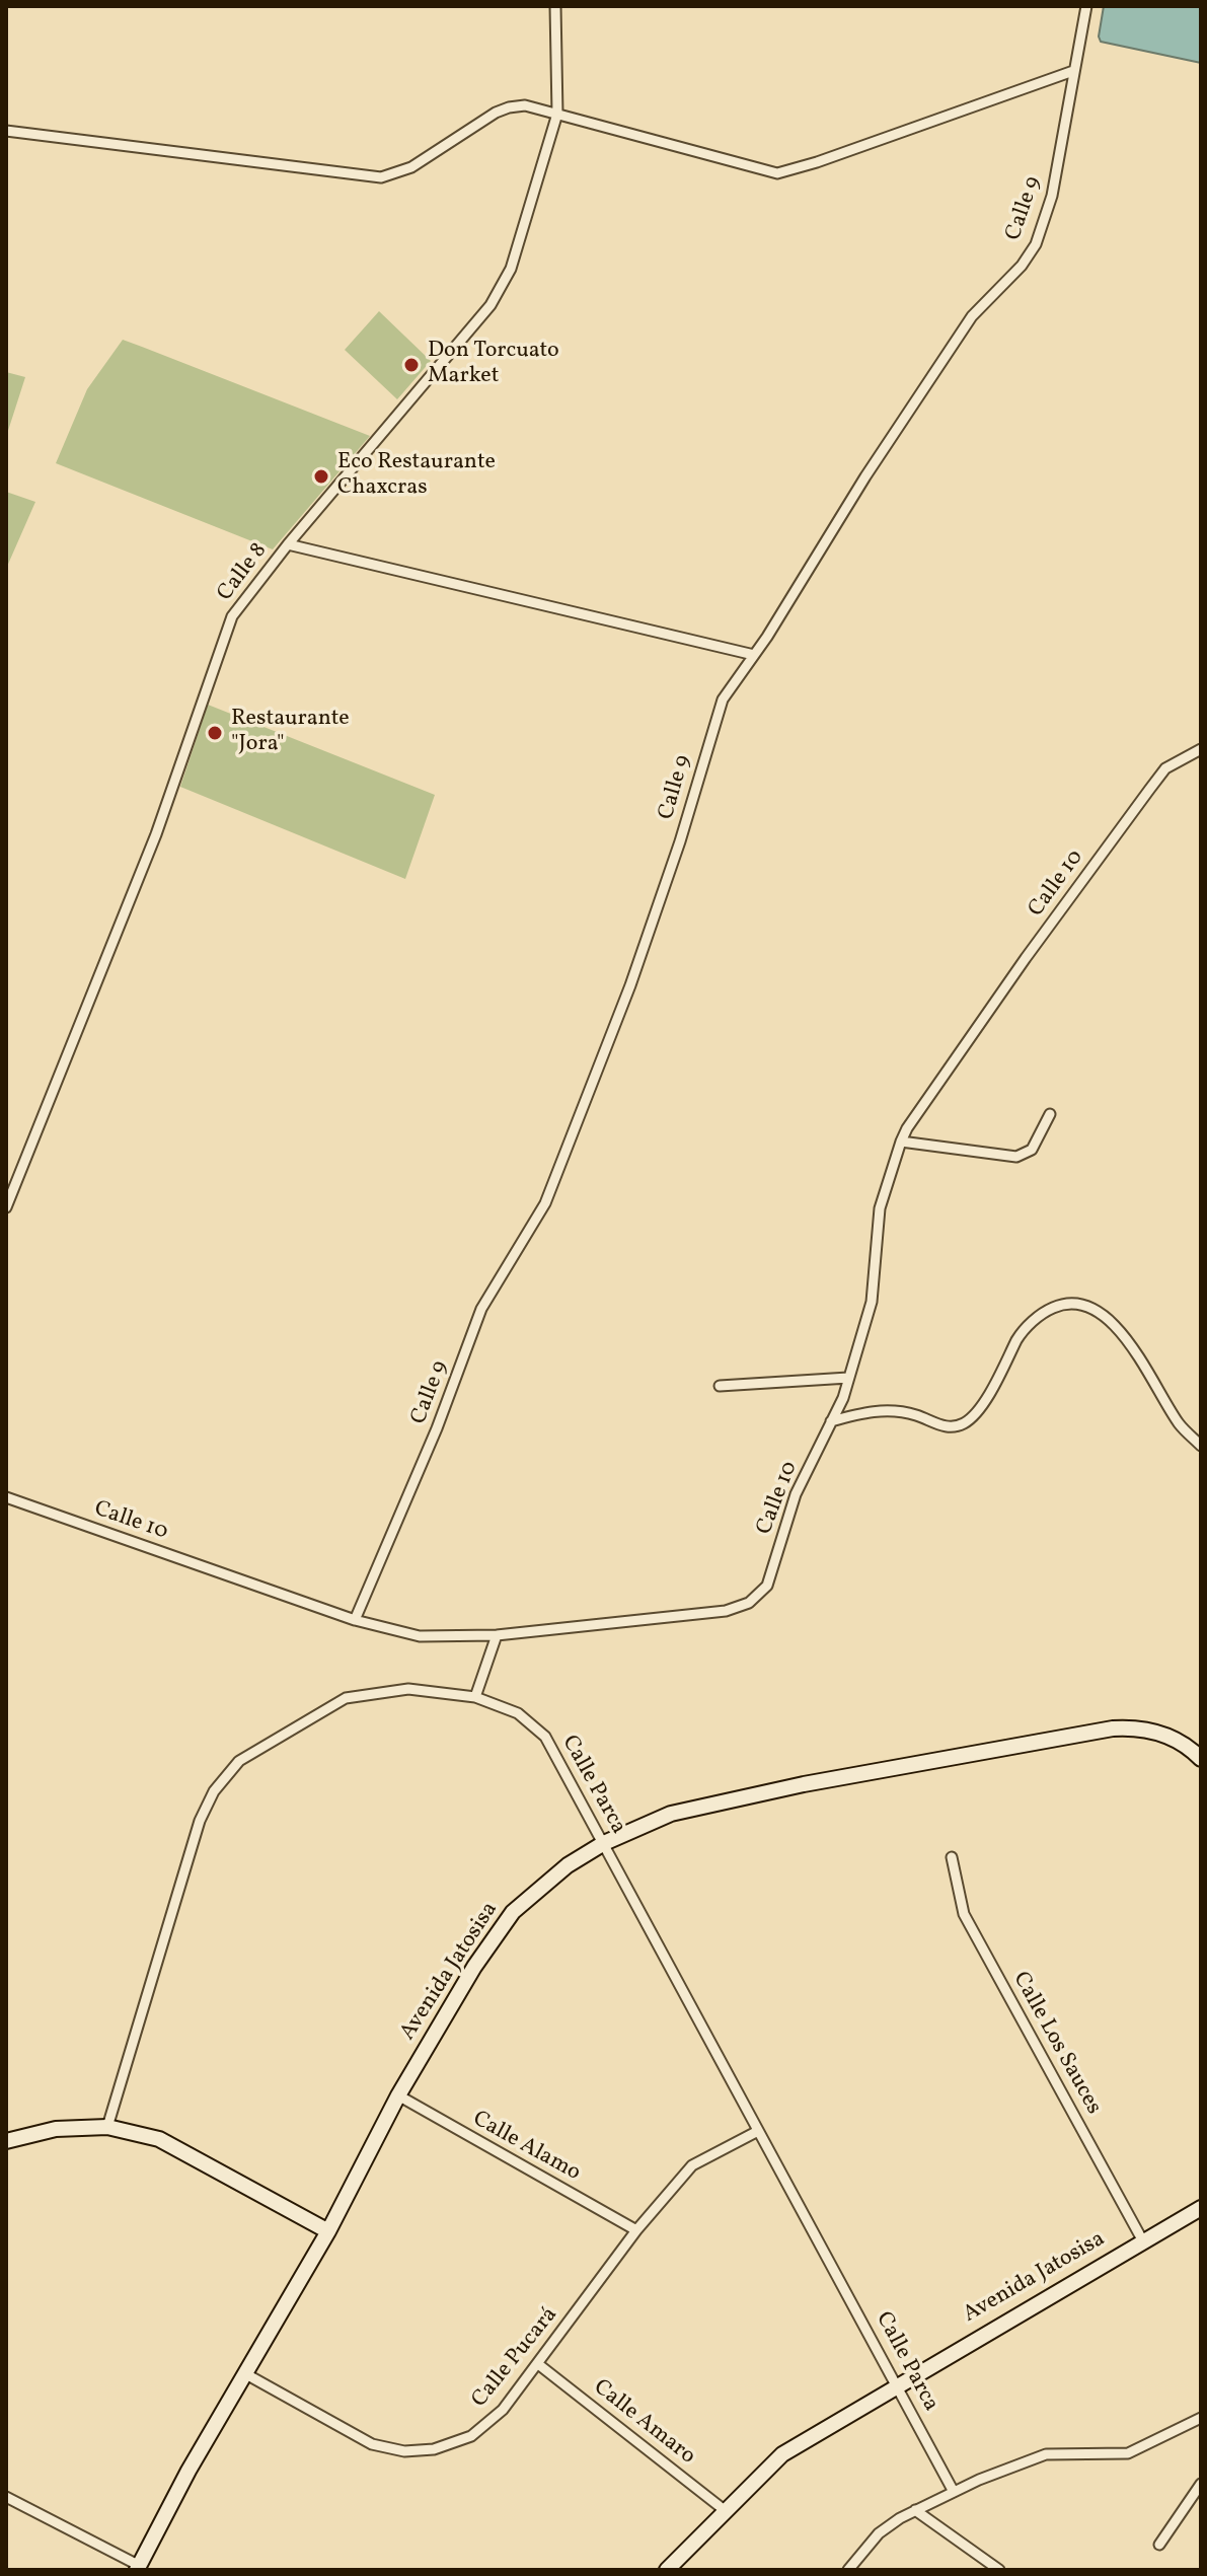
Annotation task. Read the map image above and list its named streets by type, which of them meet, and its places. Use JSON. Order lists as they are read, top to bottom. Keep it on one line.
{"streets":{"street":["Calle 9","Calle 8","Calle 10","Calle Parca","Avenida Jatosisa","Calle Los Sauces","Calle Alamo","Calle Pucará","Calle Amaro"]},"crossings":[["Calle 9","Calle 10"],["Calle Parca","Avenida Jatosisa"],["Calle Parca","Calle Pucará"],["Avenida Jatosisa","Calle Los Sauces"],["Avenida Jatosisa","Calle Alamo"],["Avenida Jatosisa","Calle Pucará"],["Avenida Jatosisa","Calle Amaro"],["Calle Alamo","Calle Pucará"],["Calle Pucará","Calle Amaro"]],"places":["Don Torcuato Market","Eco Restaurante Chaxcras","Restaurante \"Jora\""]}
